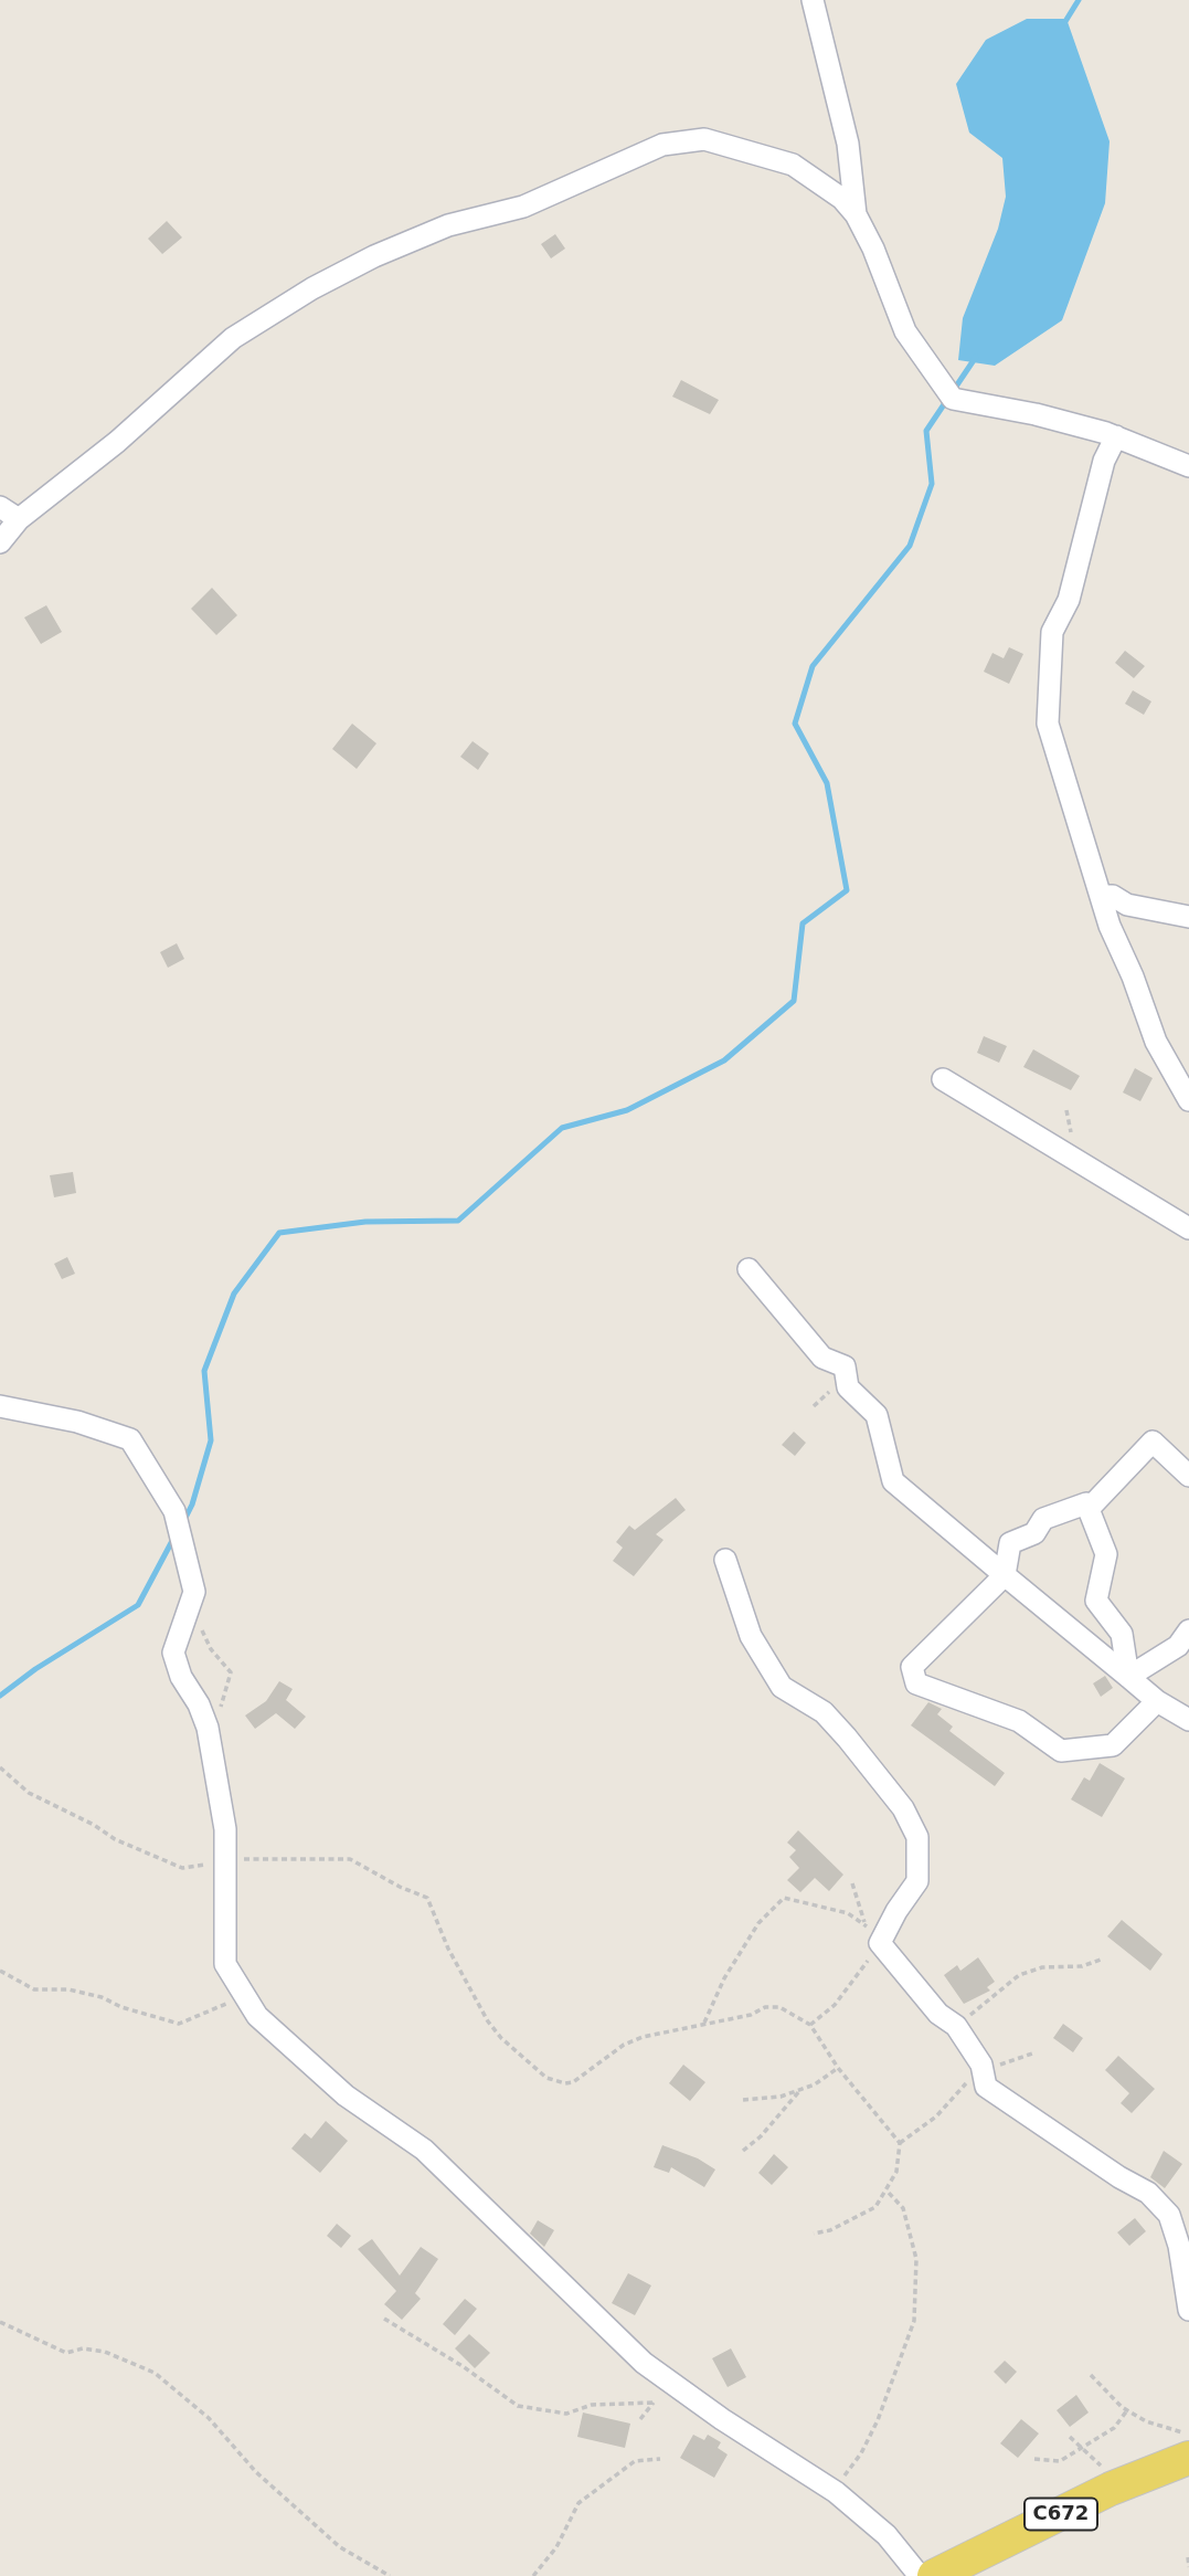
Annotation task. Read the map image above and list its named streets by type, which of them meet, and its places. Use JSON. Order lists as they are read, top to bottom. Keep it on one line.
{"streets":{"main road":["C672"]}}
